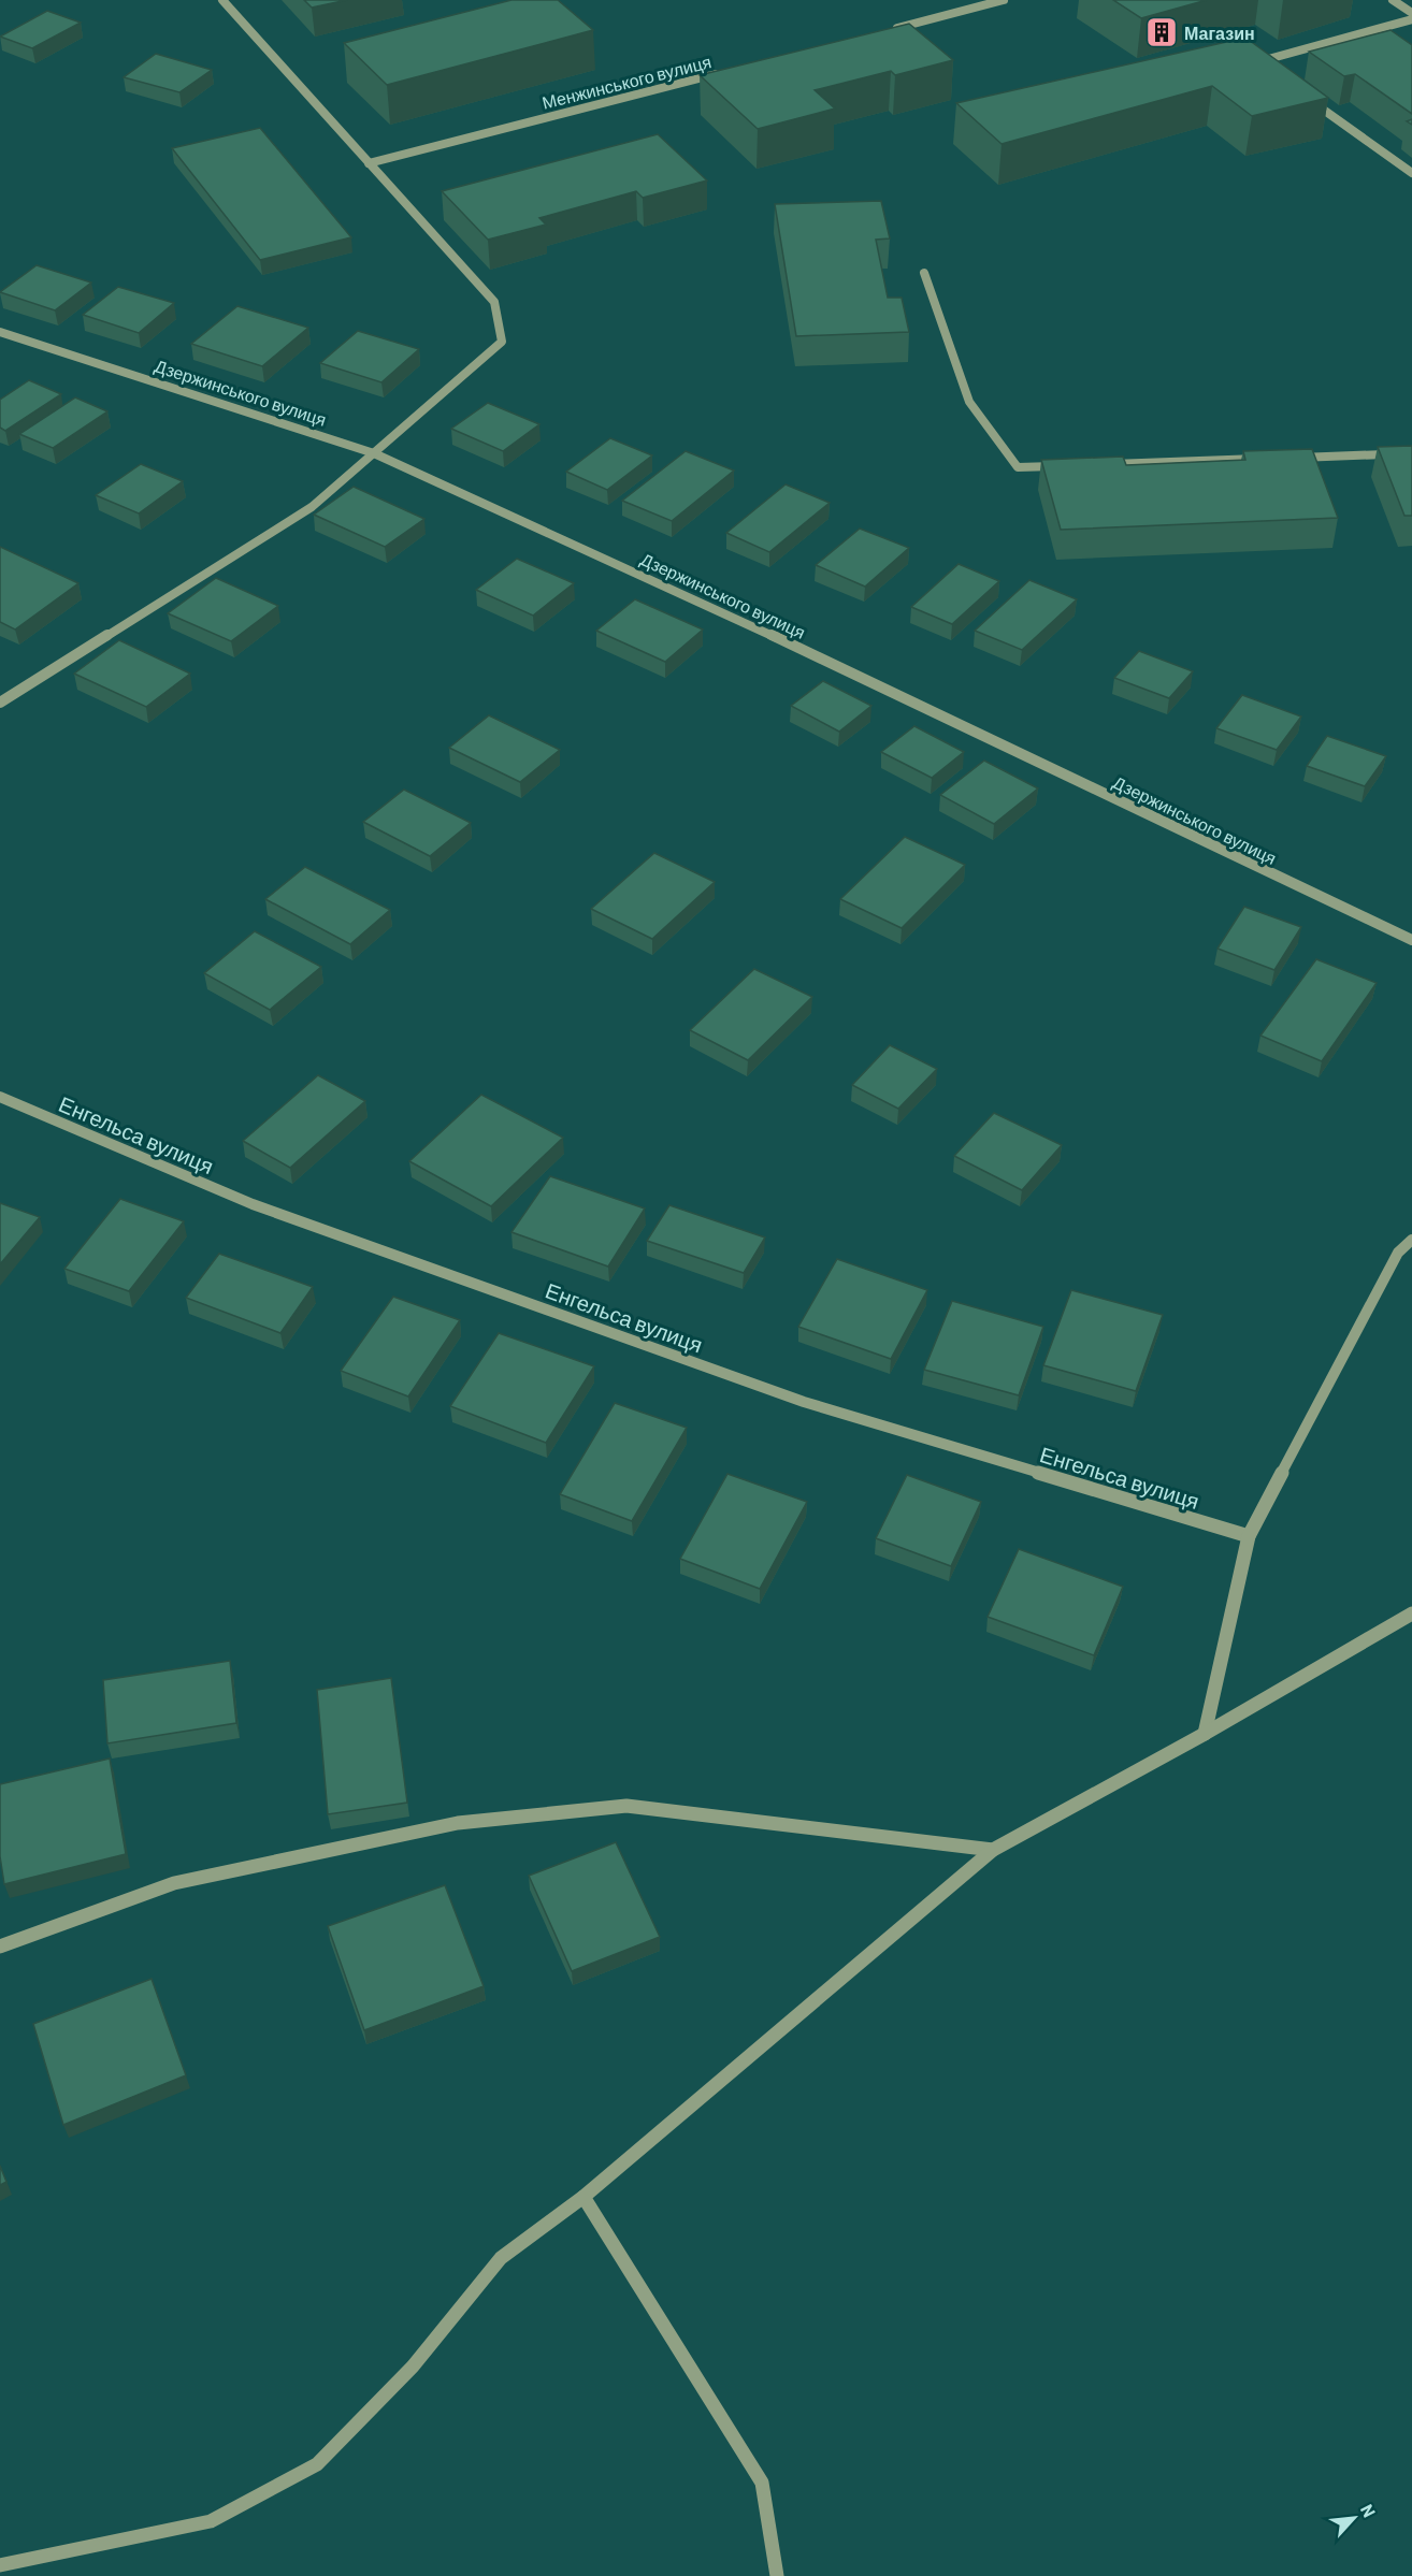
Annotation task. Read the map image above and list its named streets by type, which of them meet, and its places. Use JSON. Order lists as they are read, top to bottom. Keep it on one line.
{"streets":{"street":["Менжинського вулиця","Дзержинського вулиця","Енгельса вулиця"]},"places":{"building":["Магазин"]},"north":"top right"}
